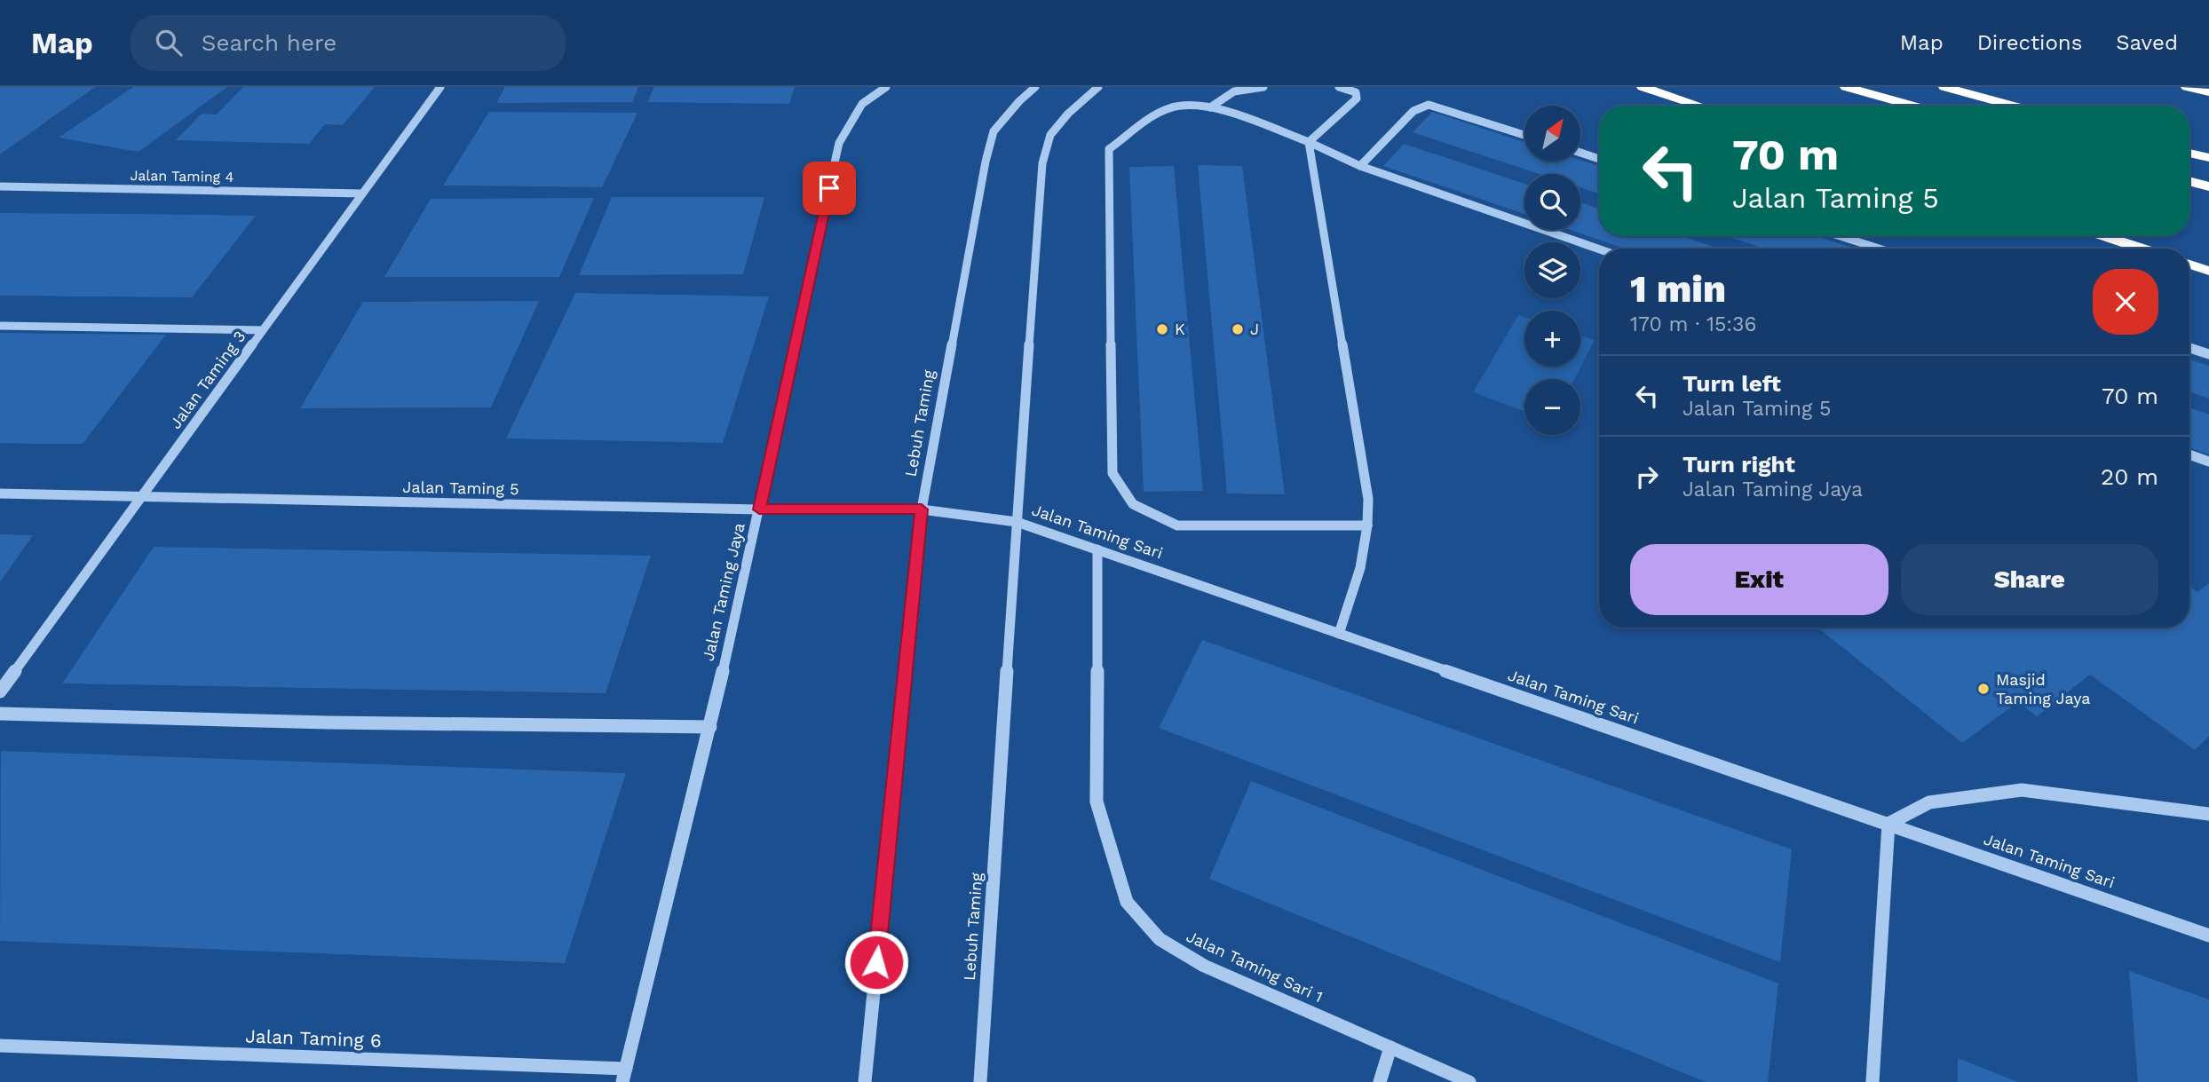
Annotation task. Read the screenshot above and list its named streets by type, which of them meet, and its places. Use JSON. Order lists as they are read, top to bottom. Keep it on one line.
{"streets":{"street":["Jalan Taming 4","Jalan Taming 3","Lebuh Taming","Jalan Taming 5","Jalan Taming Sari","Jalan Taming Jaya","Jalan Taming Sari 1","Jalan Taming 6"]},"crossings":[["Jalan Taming 4","Jalan Taming 3"],["Jalan Taming 3","Jalan Taming 5"],["Lebuh Taming","Jalan Taming 5"],["Lebuh Taming","Jalan Taming Sari"],["Jalan Taming 5","Jalan Taming Sari"],["Jalan Taming 5","Jalan Taming Jaya"],["Jalan Taming Sari","Jalan Taming Sari 1"],["Jalan Taming Jaya","Jalan Taming 6"]],"places":["K","J","Masjid Taming Jaya"],"north":"top right","page":{"header":"Map","search":"Search here","nav":["Map","Directions","Saved"],"map_buttons":["+","−"],"turn":["70 m","Jalan Taming 5"],"heading":["1 min","170 m · 15:36"],"list":[{"name":"Turn left","note":"Jalan Taming 5","value":"70 m"},{"name":"Turn right","note":"Jalan Taming Jaya","value":"20 m"}],"buttons":["Exit","Share"]}}
